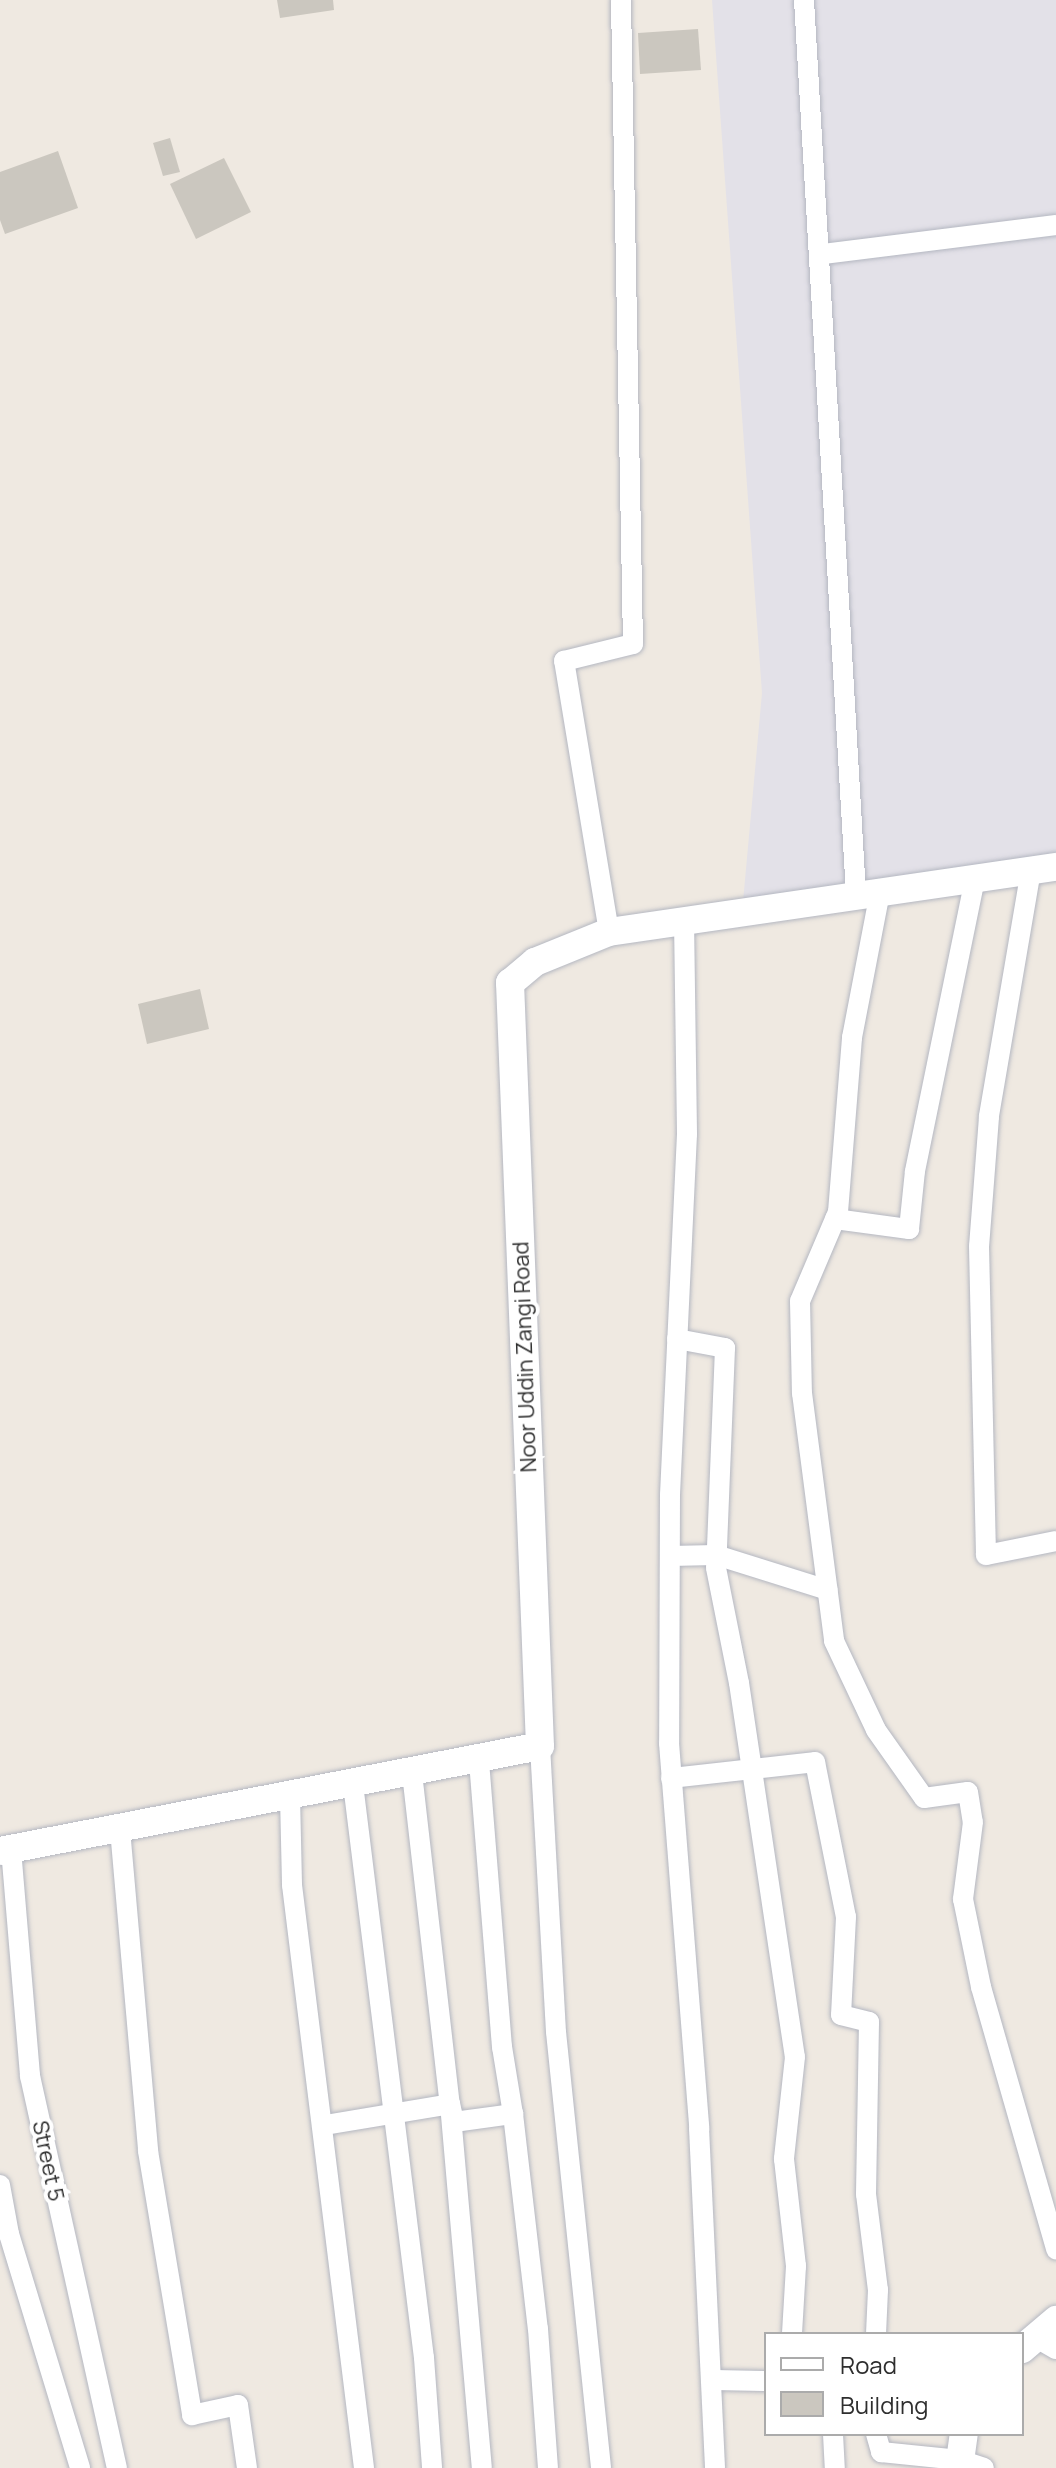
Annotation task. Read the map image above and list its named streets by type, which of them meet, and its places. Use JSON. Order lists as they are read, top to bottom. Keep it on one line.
{"streets":{"street":["Noor Uddin Zangi Road","Street 5"]},"legend":["Road","Building"]}
